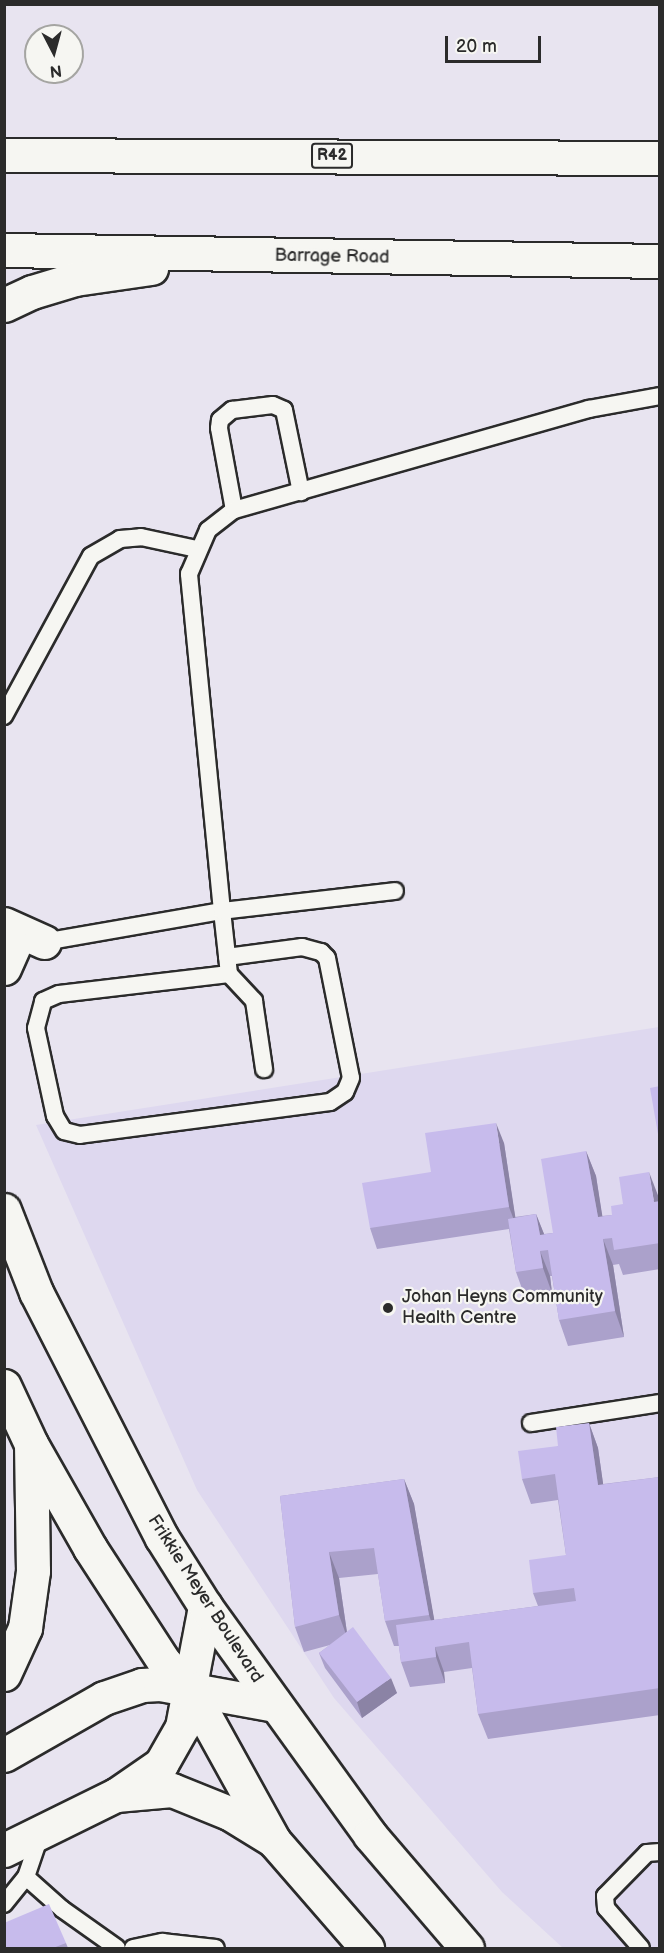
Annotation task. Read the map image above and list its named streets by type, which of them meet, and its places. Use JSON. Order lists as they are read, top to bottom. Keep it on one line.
{"streets":{"main road":["R42","Barrage Road","Frikkie Meyer Boulevard"]},"places":["Johan Heyns Community Health Centre"],"scale_bar":"20 m","north":"bottom"}
